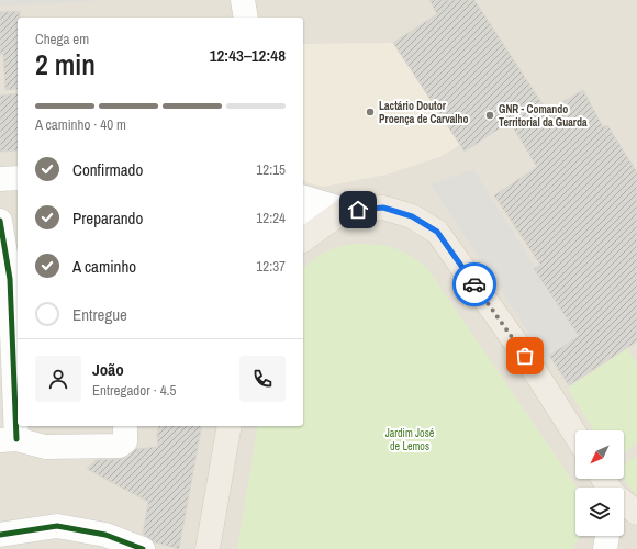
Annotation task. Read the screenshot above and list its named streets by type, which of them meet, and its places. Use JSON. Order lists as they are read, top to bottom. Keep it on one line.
{"parks":["Jardim José de Lemos"],"places":["Lactário Doutor Proença de Carvalho","GNR - Comando Territorial da Guarda"],"north":"bottom left","page":{"heading":["2 min","Chega em","12:43–12:48"],"panel":["João","Entregador · 4.5"],"bar":"A caminho · 40 m","list":[["Confirmado","12:15"],["Preparando","12:24"],["A caminho","12:37"],"Entregue"]}}
